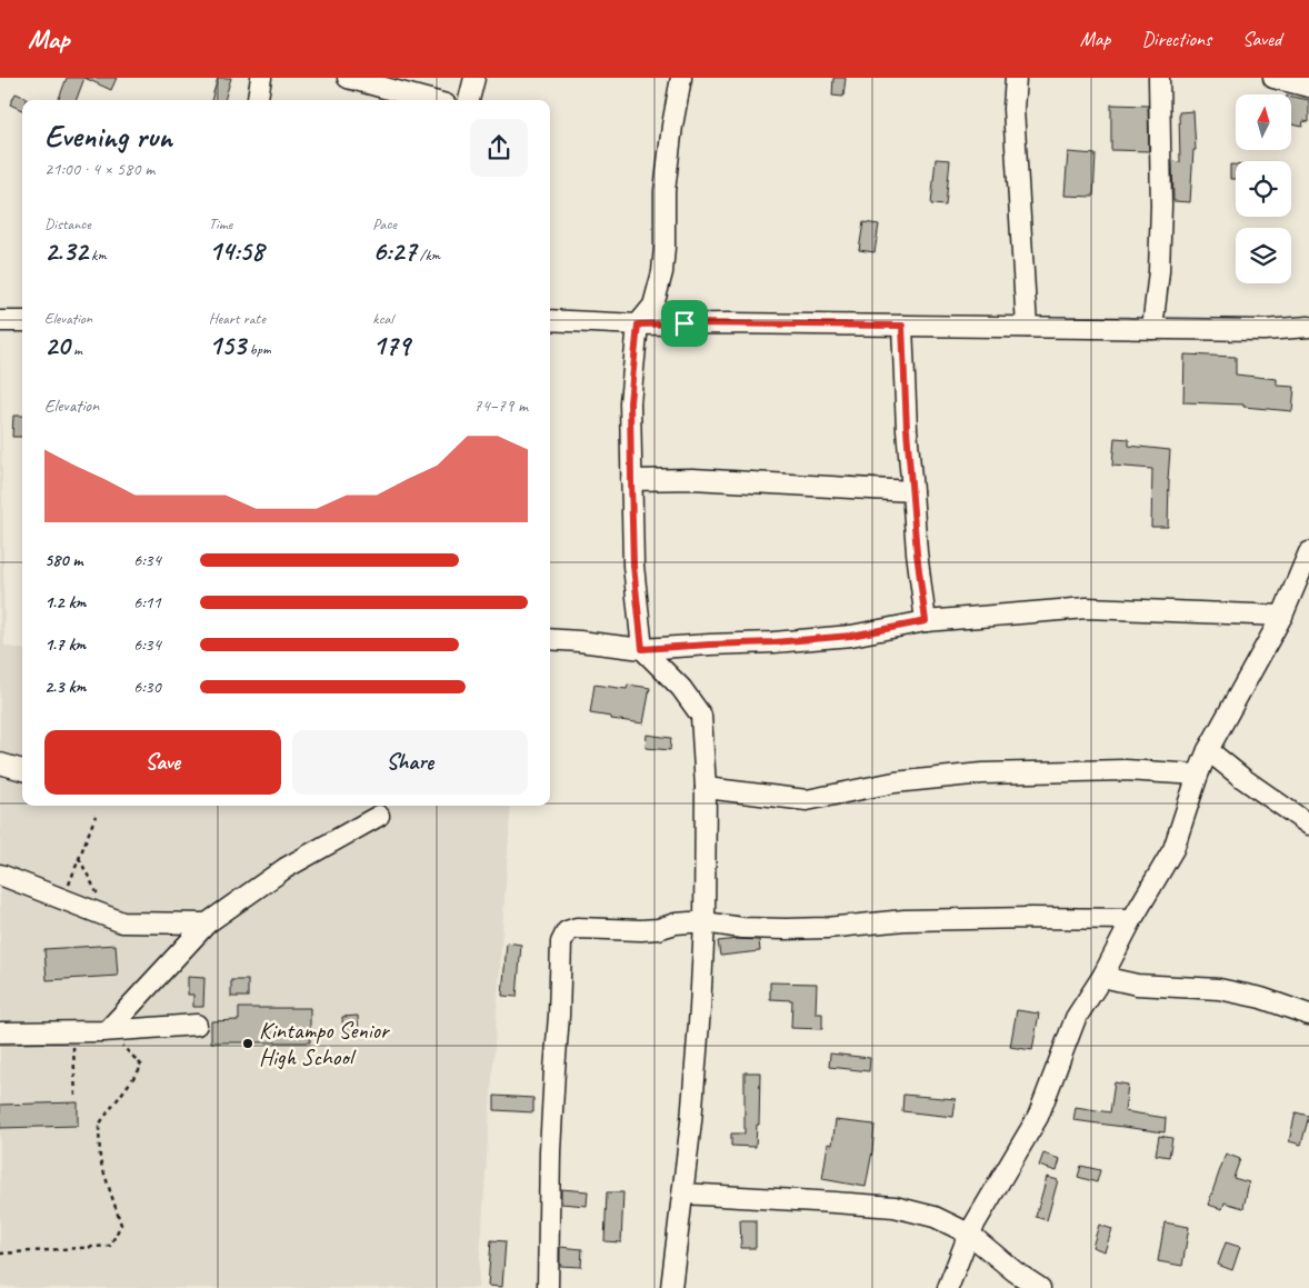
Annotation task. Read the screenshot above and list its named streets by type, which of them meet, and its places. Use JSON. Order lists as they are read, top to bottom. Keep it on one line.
{"places":["Kintampo Senior High School"],"north":"top","page":{"header":"Map","nav":["Map","Directions","Saved"],"heading":["Evening run","21:00 · 4 × 580 m"],"stats":[["Distance","2.32 km"],["Time","14:58"],["Pace","6:27 /km"],["Elevation","20 m"],["Heart rate","153 bpm"],["kcal","179"]],"chart":["Elevation","74–79 m"],"list":[{"name":"580 m","note":"6:34"},{"name":"1.2 km","note":"6:11"},{"name":"1.7 km","note":"6:34"},{"name":"2.3 km","note":"6:30"}],"buttons":["Save","Share"]}}
